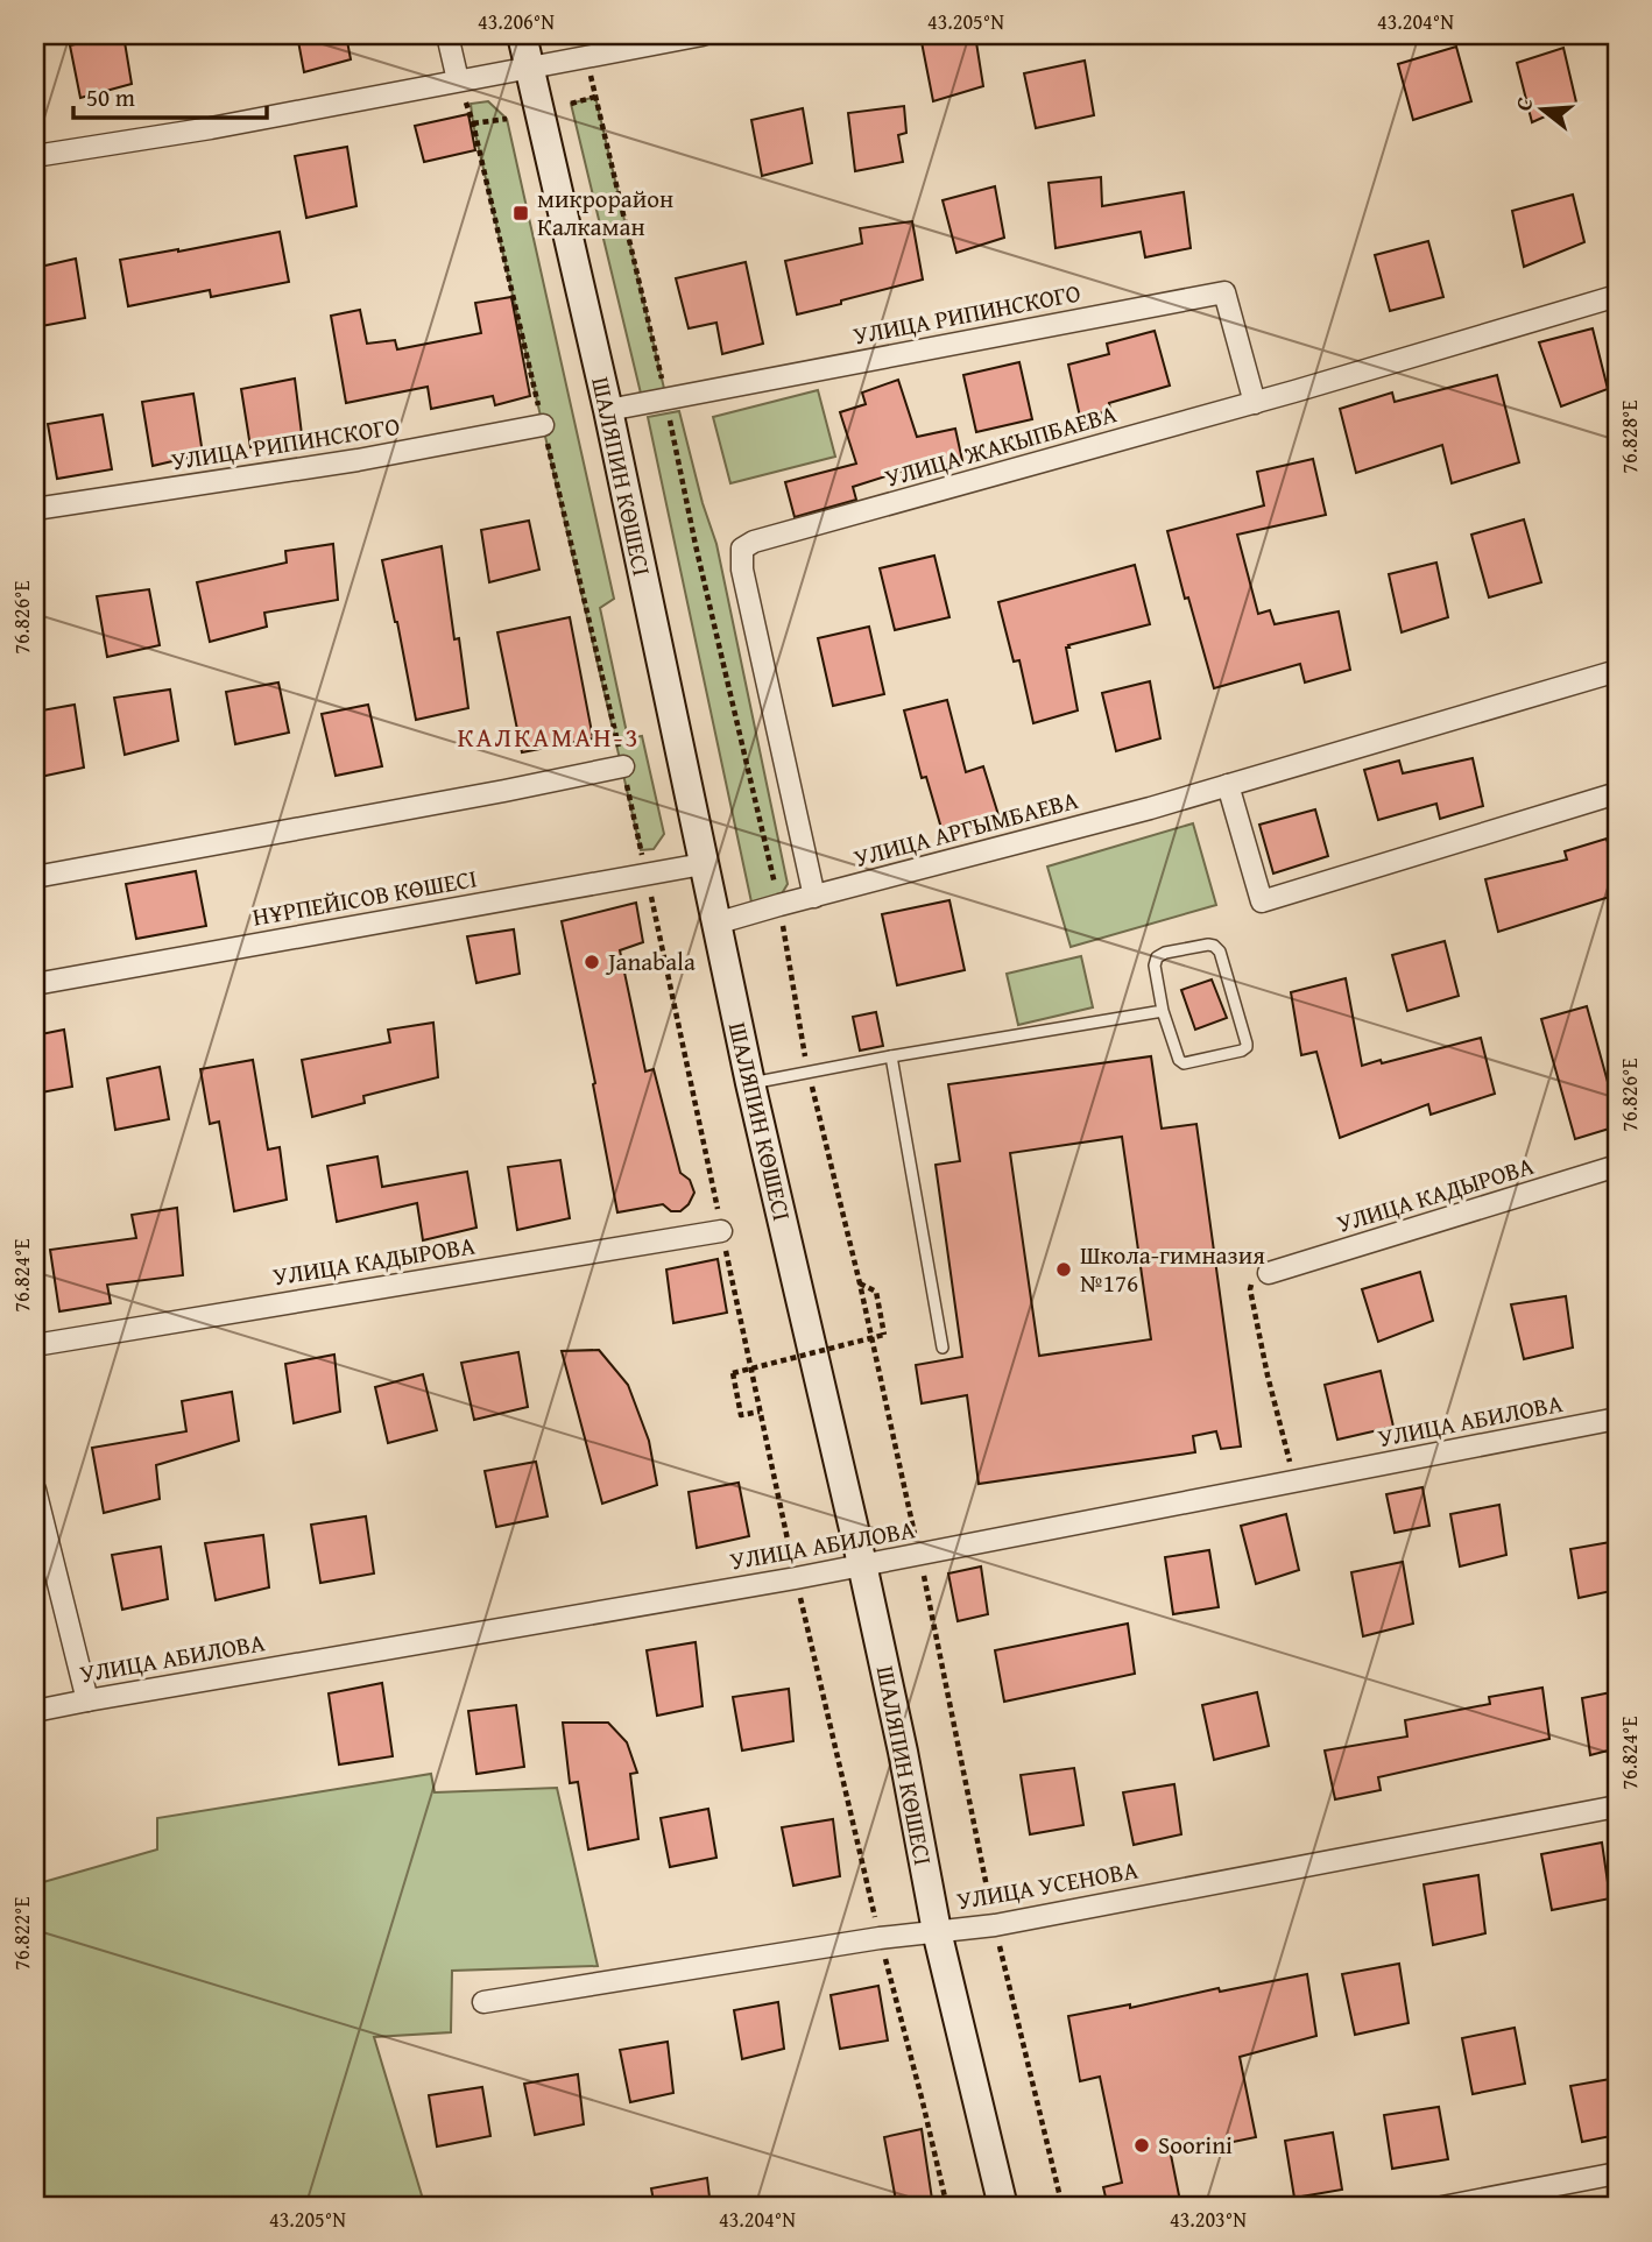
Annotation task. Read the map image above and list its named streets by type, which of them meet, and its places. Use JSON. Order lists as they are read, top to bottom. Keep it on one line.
{"streets":{"main road":["ШАЛЯПИН КӨШЕСІ"],"street":["УЛИЦА РИПИНСКОГО","УЛИЦА ЖАКЫПБАЕВА","УЛИЦА АРГЫМБАЕВА","НҰРПЕЙІСОВ КӨШЕСІ","УЛИЦА КАДЫРОВА","УЛИЦА АБИЛОВА","УЛИЦА УСЕНОВА"]},"crossings":[["УЛИЦА РИПИНСКОГО","УЛИЦА ЖАКЫПБАЕВА"],["УЛИЦА РИПИНСКОГО","ШАЛЯПИН КӨШЕСІ"],["УЛИЦА ЖАКЫПБАЕВА","УЛИЦА АРГЫМБАЕВА"],["ШАЛЯПИН КӨШЕСІ","УЛИЦА АРГЫМБАЕВА"],["ШАЛЯПИН КӨШЕСІ","НҰРПЕЙІСОВ КӨШЕСІ"],["ШАЛЯПИН КӨШЕСІ","УЛИЦА АБИЛОВА"],["ШАЛЯПИН КӨШЕСІ","УЛИЦА УСЕНОВА"]],"districts":["КАЛКАМАН-3"],"places":{"transit":["микрорайон Калкаман"],"other":["Janabala","Школа-гимназия №176","Soorini"]},"scale_bar":"50 m","north":"left","coordinates":["43.206°N","43.205°N","43.204°N","76.828°E","76.826°E","76.824°E","76.822°E","43.203°N"]}
